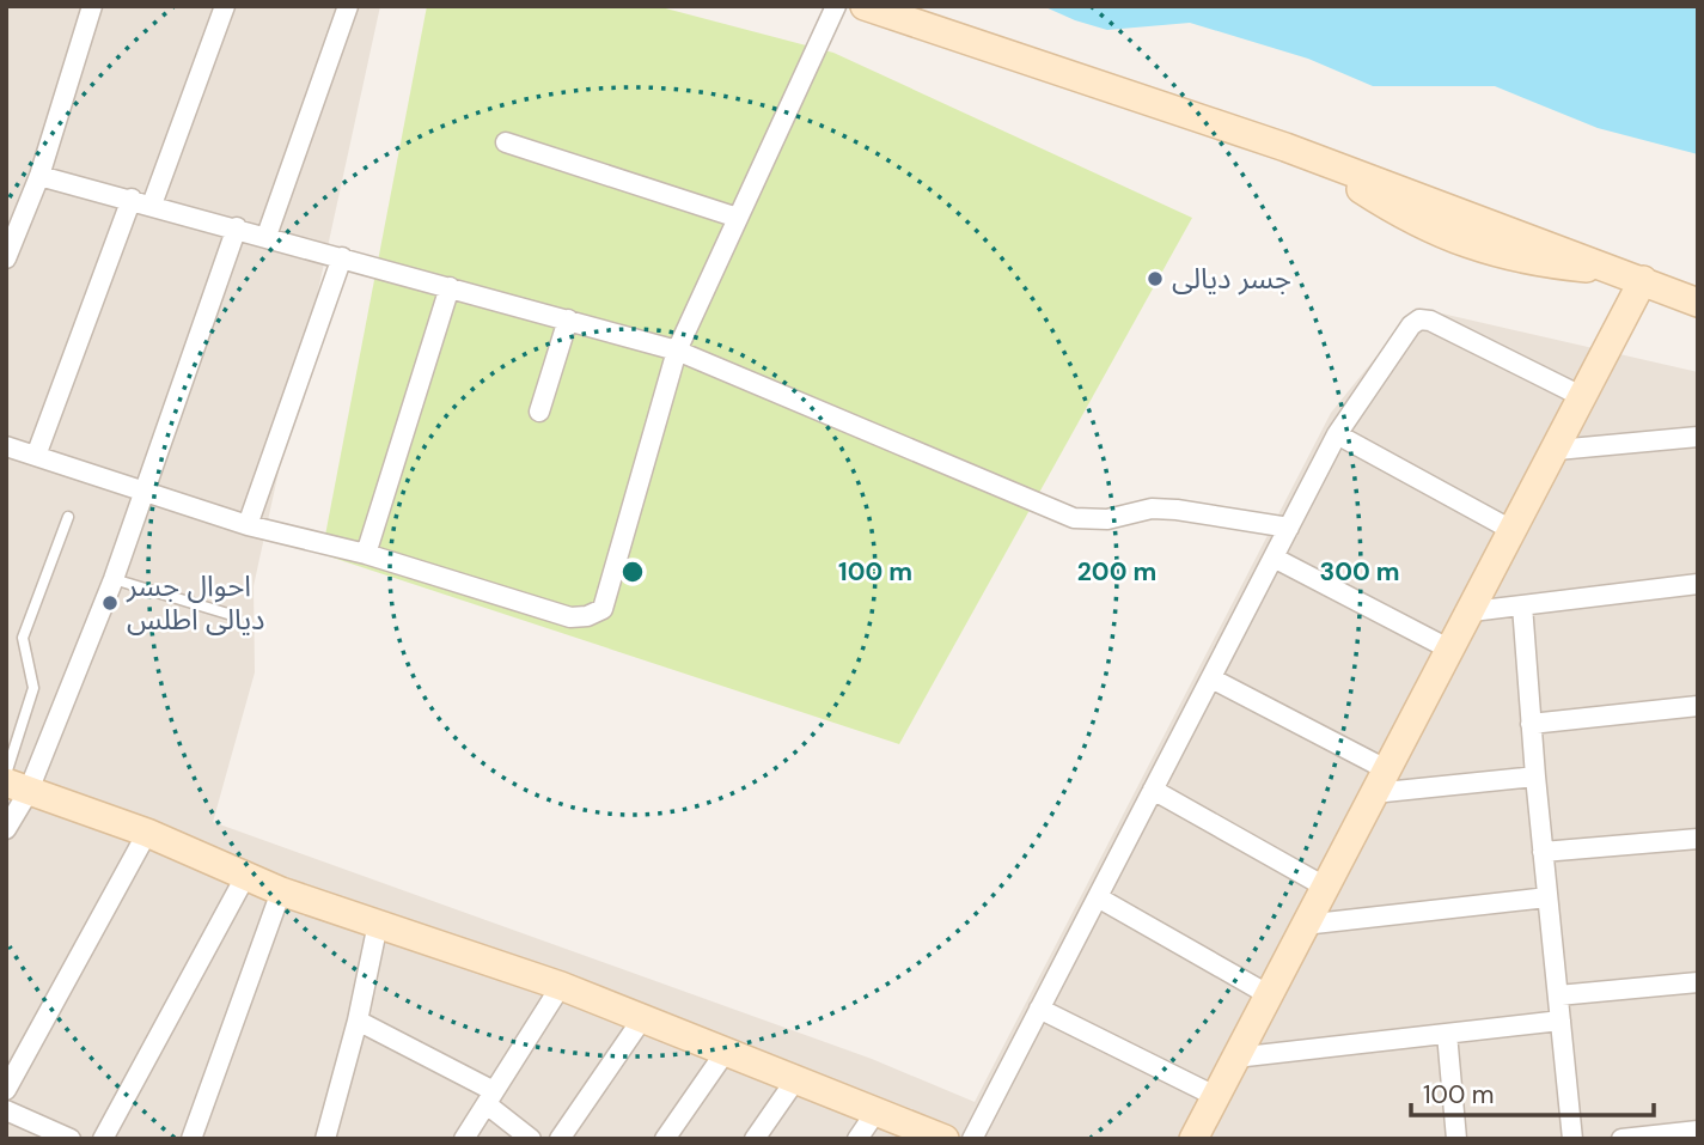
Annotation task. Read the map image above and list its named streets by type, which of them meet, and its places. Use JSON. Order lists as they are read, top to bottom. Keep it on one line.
{"places":["جسر ديالى","احوال جسر ديالى اطلس"],"scale_bar":"100 m","rings":["100 m","200 m","300 m"]}
